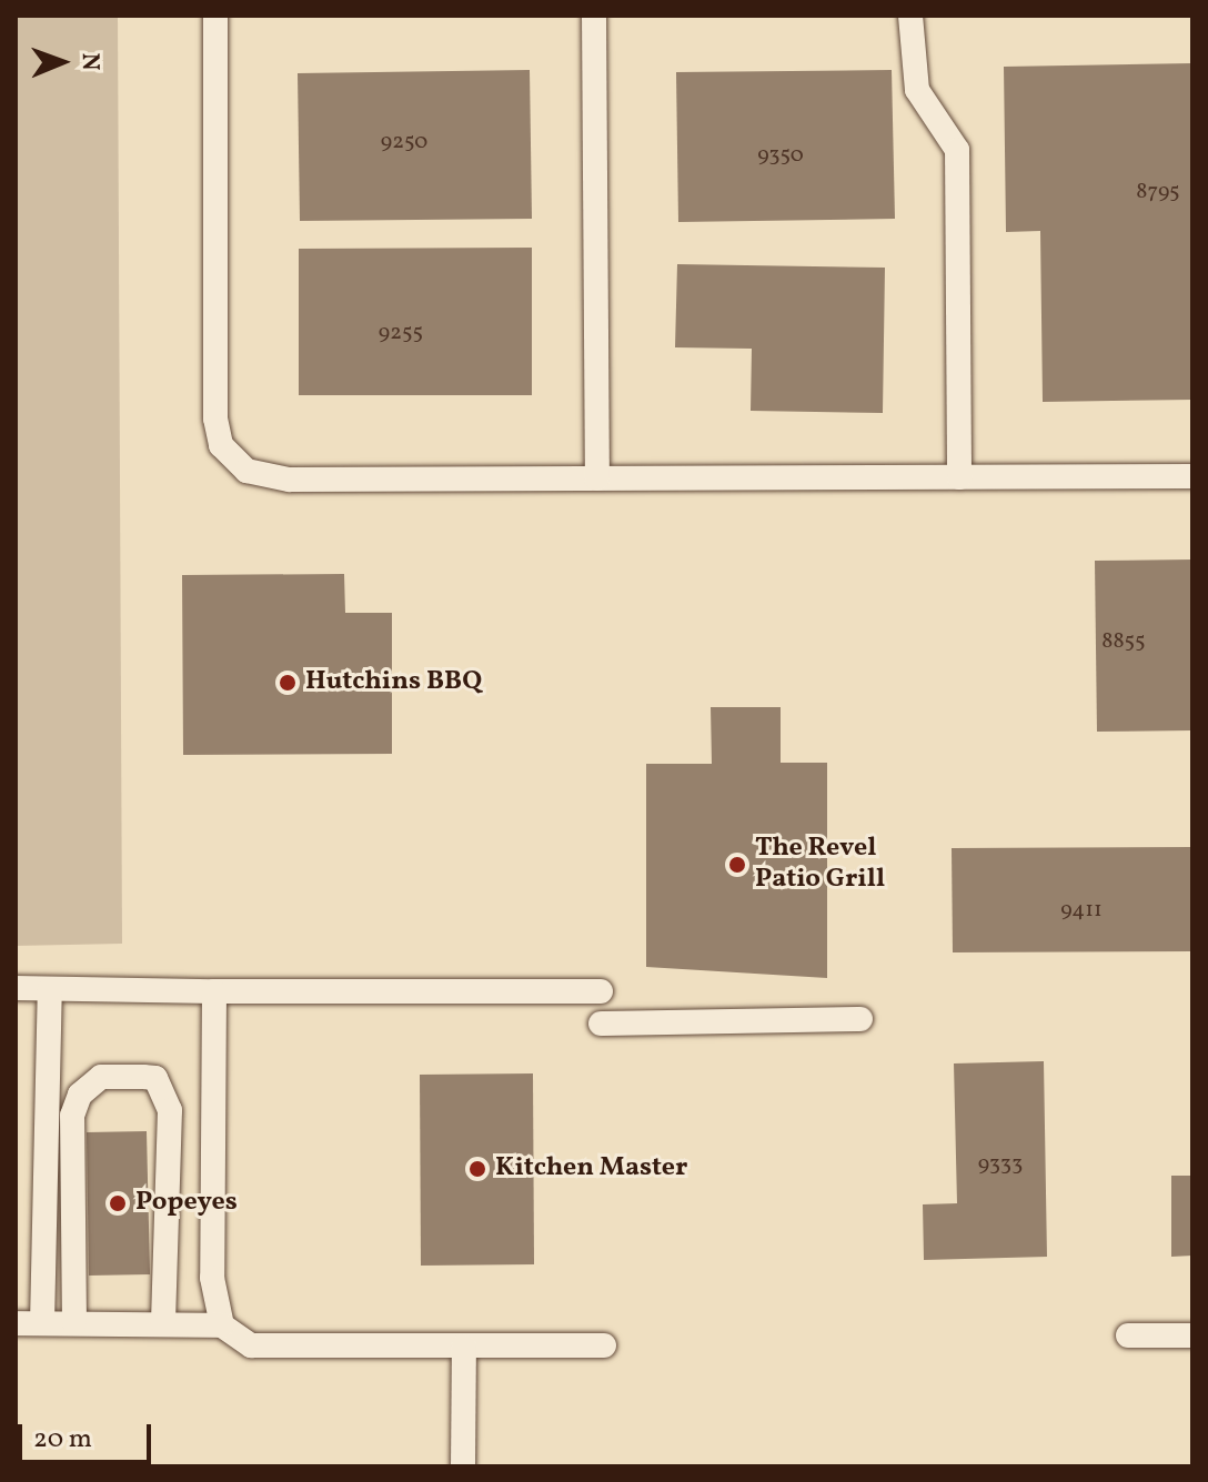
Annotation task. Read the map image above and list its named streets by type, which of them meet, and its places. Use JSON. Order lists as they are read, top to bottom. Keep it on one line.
{"places":["Hutchins BBQ","The Revel Patio Grill","Kitchen Master","Popeyes"],"house_numbers":["9250","9350","8795","9255","8855","9411","9333"],"scale_bar":"20 m","north":"right"}
